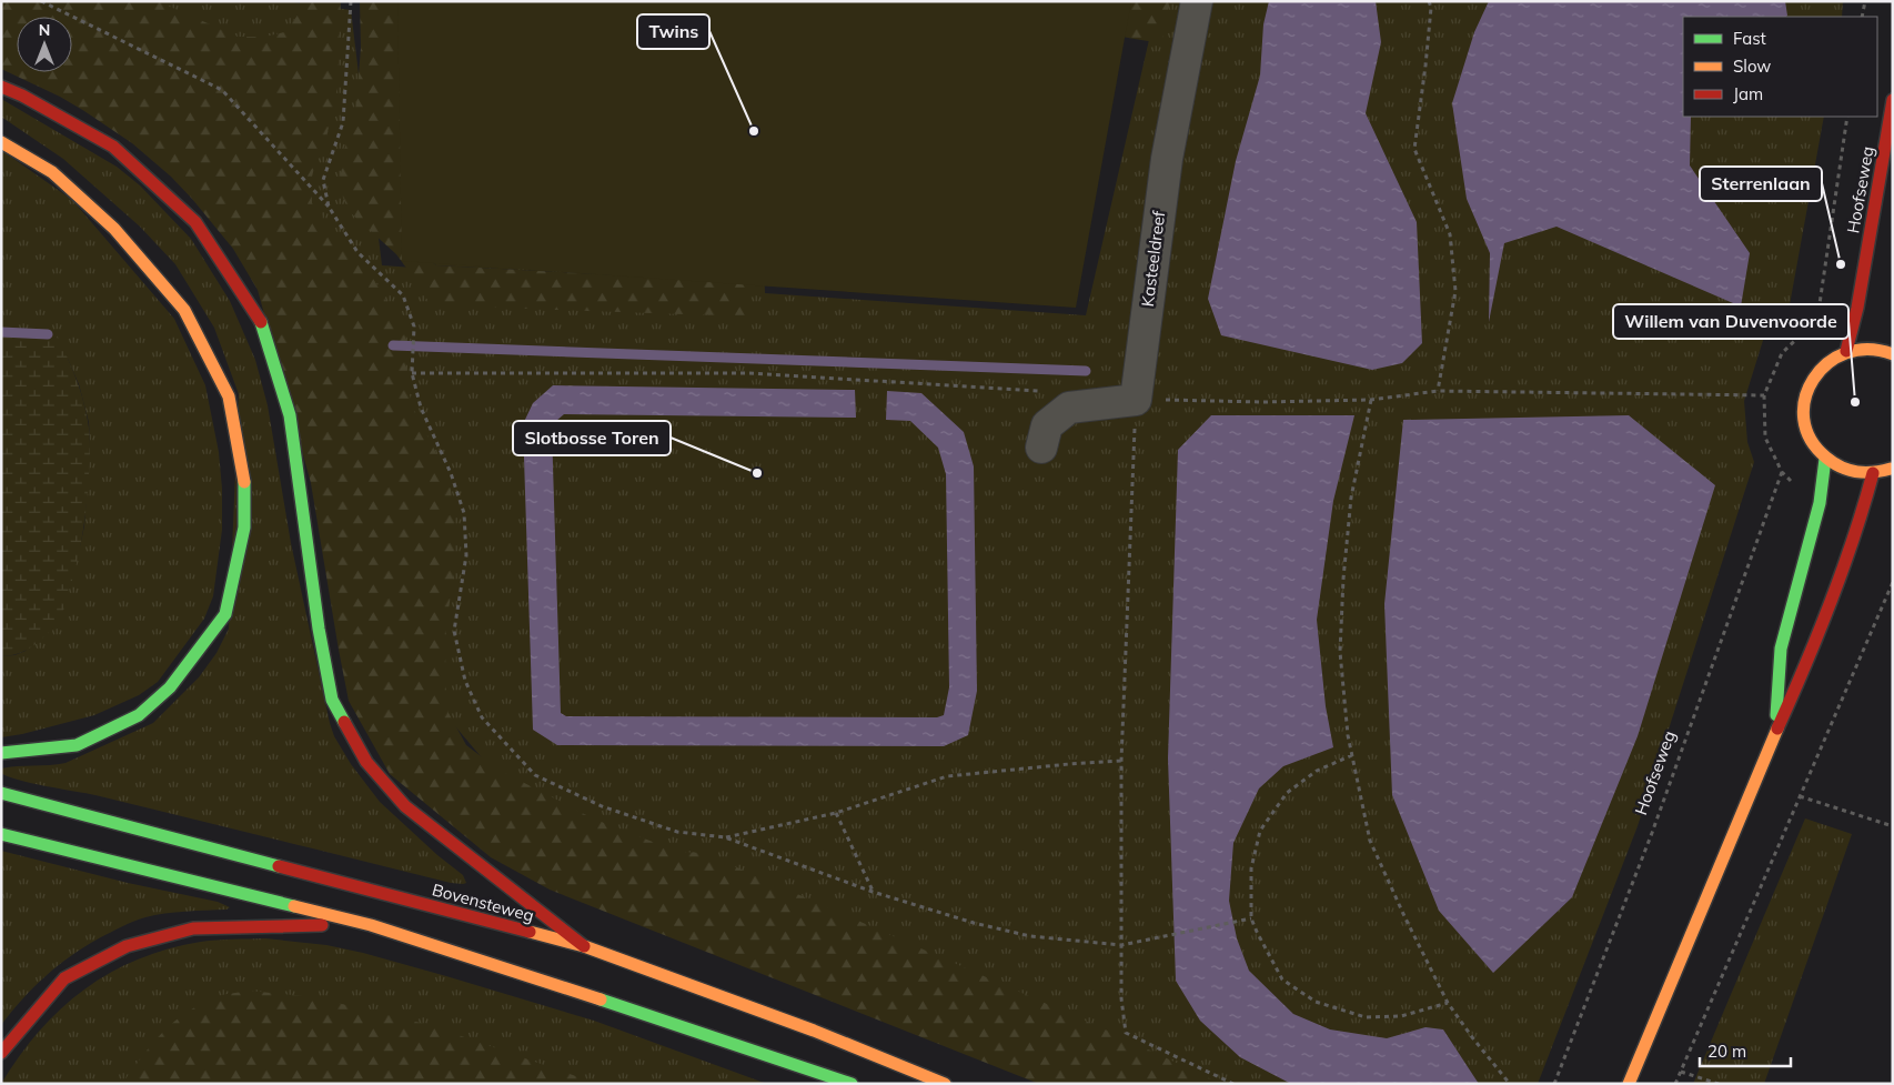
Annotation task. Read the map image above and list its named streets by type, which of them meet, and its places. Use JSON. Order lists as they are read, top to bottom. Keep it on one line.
{"streets":{"main road":["Hoofseweg","Bovensteweg"],"street":["Kasteeldreef"]},"places":["Twins","Sterrenlaan","Willem van Duvenvoorde","Slotbosse Toren"],"legend":["Fast","Slow","Jam"],"scale_bar":"20 m","north":"top"}
